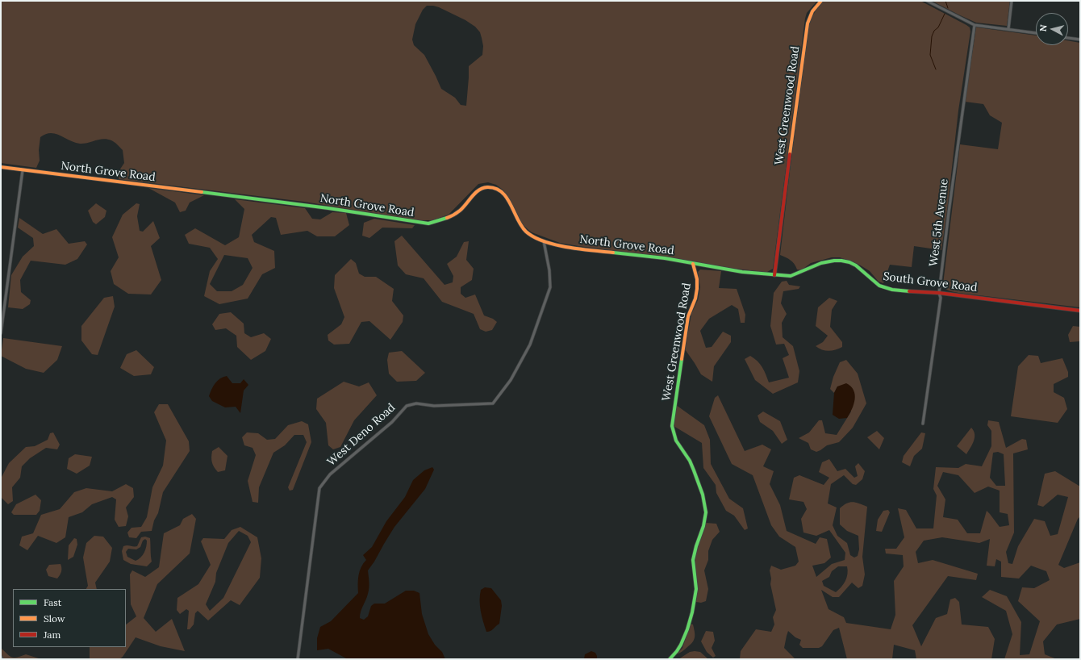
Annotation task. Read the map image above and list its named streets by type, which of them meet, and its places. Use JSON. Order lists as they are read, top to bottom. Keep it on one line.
{"streets":{"street":["West Greenwood Road","North Grove Road","West 5th Avenue","South Grove Road","West Deno Road"]},"crossings":[["West Greenwood Road","North Grove Road"],["West Greenwood Road","South Grove Road"],["North Grove Road","South Grove Road"],["North Grove Road","West Deno Road"],["West 5th Avenue","South Grove Road"]],"legend":["Fast","Slow","Jam"],"north":"left"}
